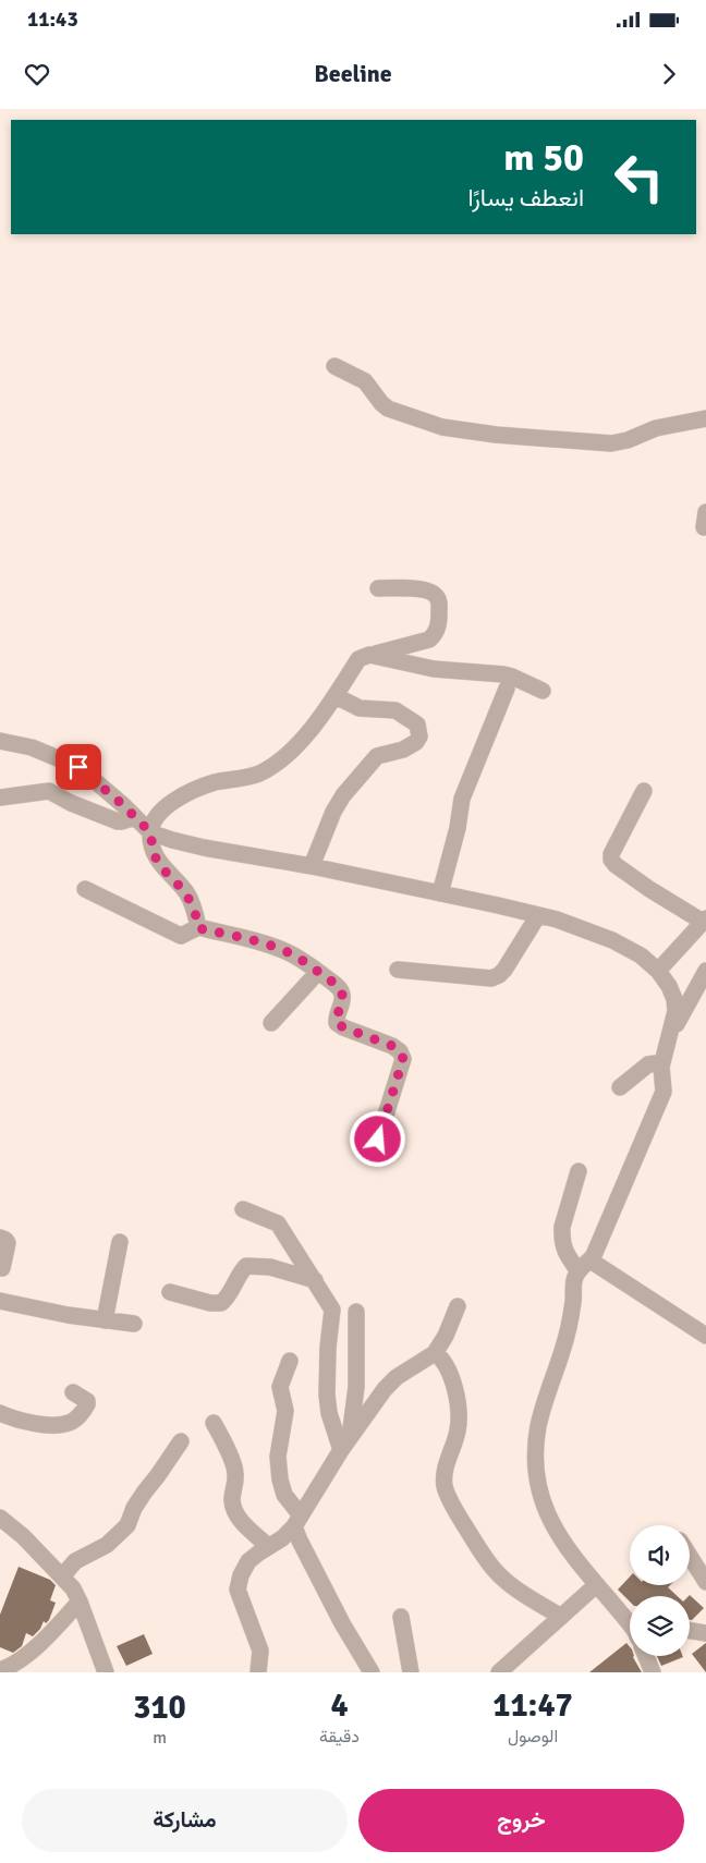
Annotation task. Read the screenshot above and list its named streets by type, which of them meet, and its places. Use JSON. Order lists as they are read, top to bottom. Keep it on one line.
{"page":{"status":"11:43","header":"Beeline","turn":["50 m","انعطف يسارًا"],"eta":["11:47","الوصول","4","دقيقة","310","m"],"buttons":["خروج","مشاركة"]}}
